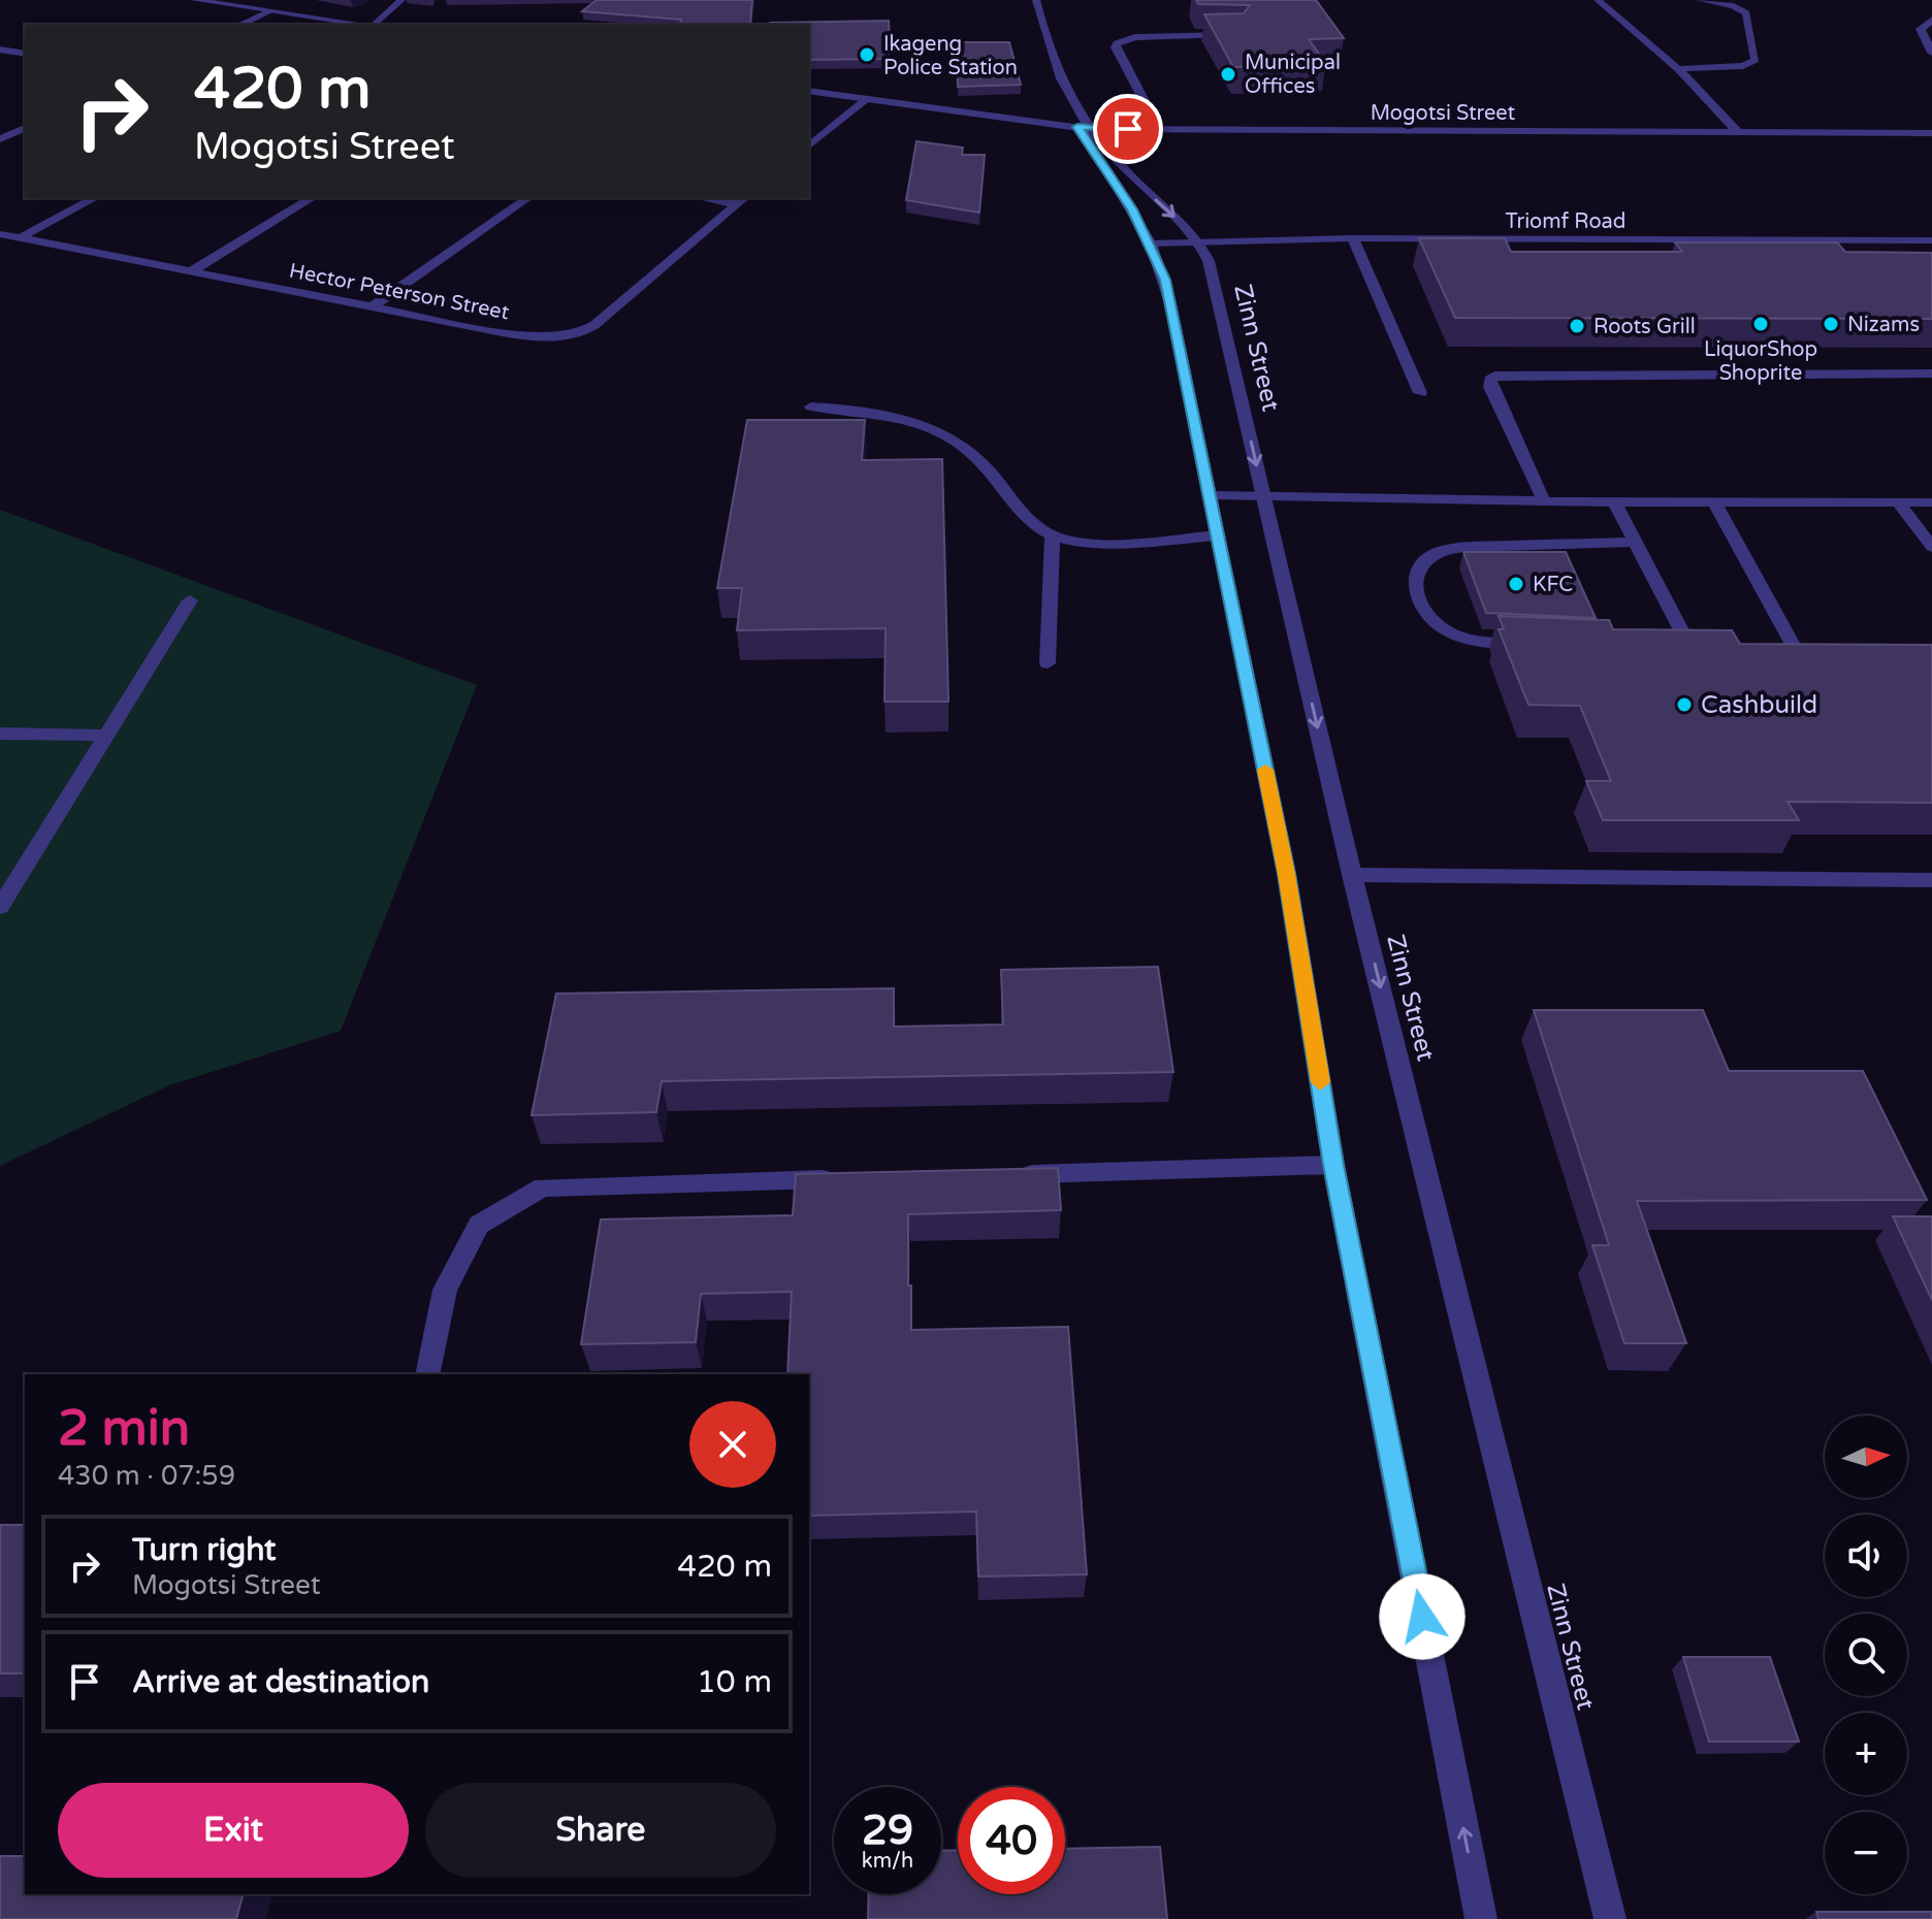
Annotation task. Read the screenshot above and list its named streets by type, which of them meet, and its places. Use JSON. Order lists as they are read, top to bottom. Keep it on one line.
{"streets":{"street":["Mogotsi Street","Triomf Road","Hector Peterson Street","Zinn Street"]},"crossings":[["Mogotsi Street","Zinn Street"],["Triomf Road","Zinn Street"]],"places":["Ikageng Police Station","Municipal Offices","LiquorShop Shoprite","Nizams","Roots Grill","KFC","Cashbuild"],"north":"right","page":{"turn":["420 m","Mogotsi Street"],"heading":["2 min","430 m · 07:59"],"map_buttons":["+","−"],"list":[{"name":"Turn right","note":"Mogotsi Street","value":"420 m"},{"name":"Arrive at destination","value":"10 m"}],"buttons":["Exit","Share"],"speed":"29 km/h","limit":"40"}}
